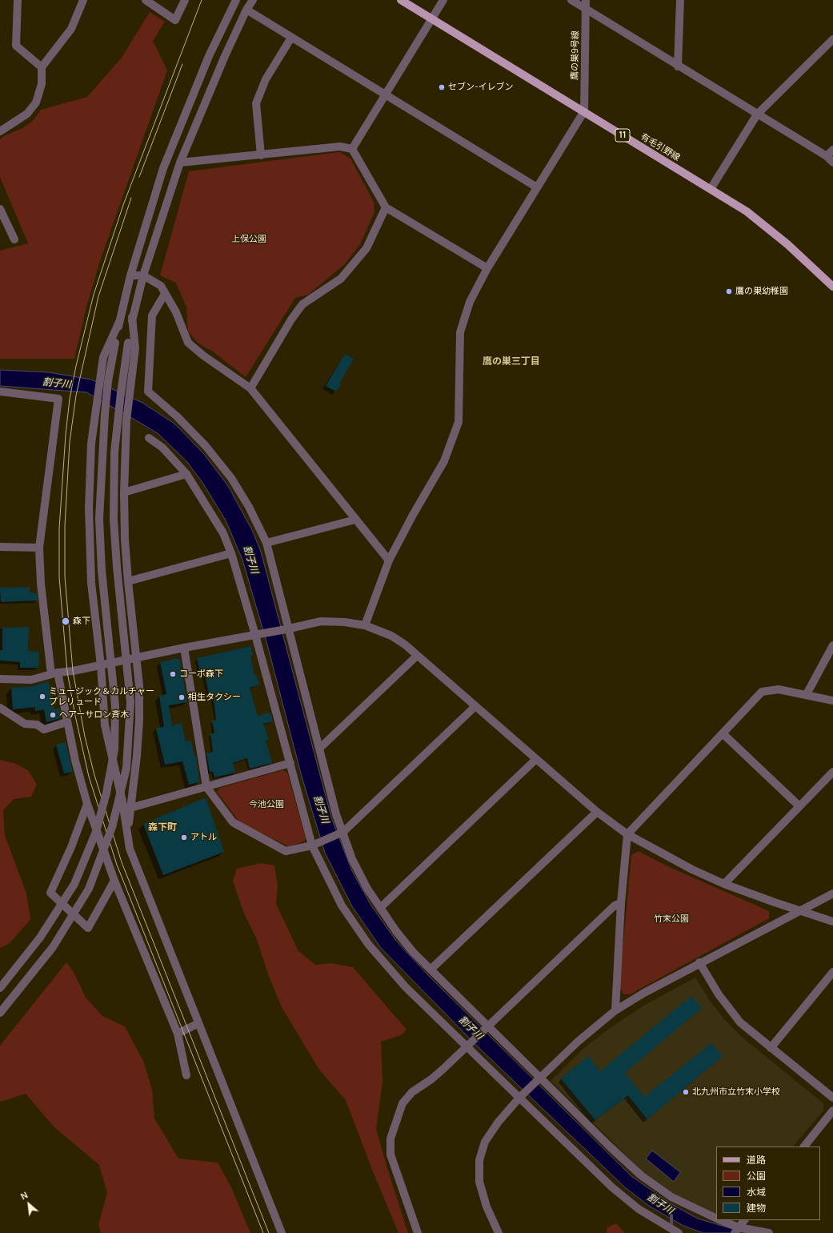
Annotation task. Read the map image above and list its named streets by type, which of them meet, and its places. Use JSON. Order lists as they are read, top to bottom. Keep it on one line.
{"streets":{"main road":["11","有毛引野線"],"street":["鷹の巣9号線"]},"crossings":[["鷹の巣9号線","有毛引野線"]],"districts":["鷹の巣三丁目","森下町"],"water":["割子川"],"parks":["上保公園","今池公園","竹末公園"],"places":["セブン-イレブン","鷹の巣幼稚園","森下","コーポ森下","ミュージック＆カルチャー プレリュード","相生タクシー","ヘアーサロン斉木","アトル","北九州市立竹末小学校"],"legend":["道路","公園","水域","建物"],"north":"top left"}
